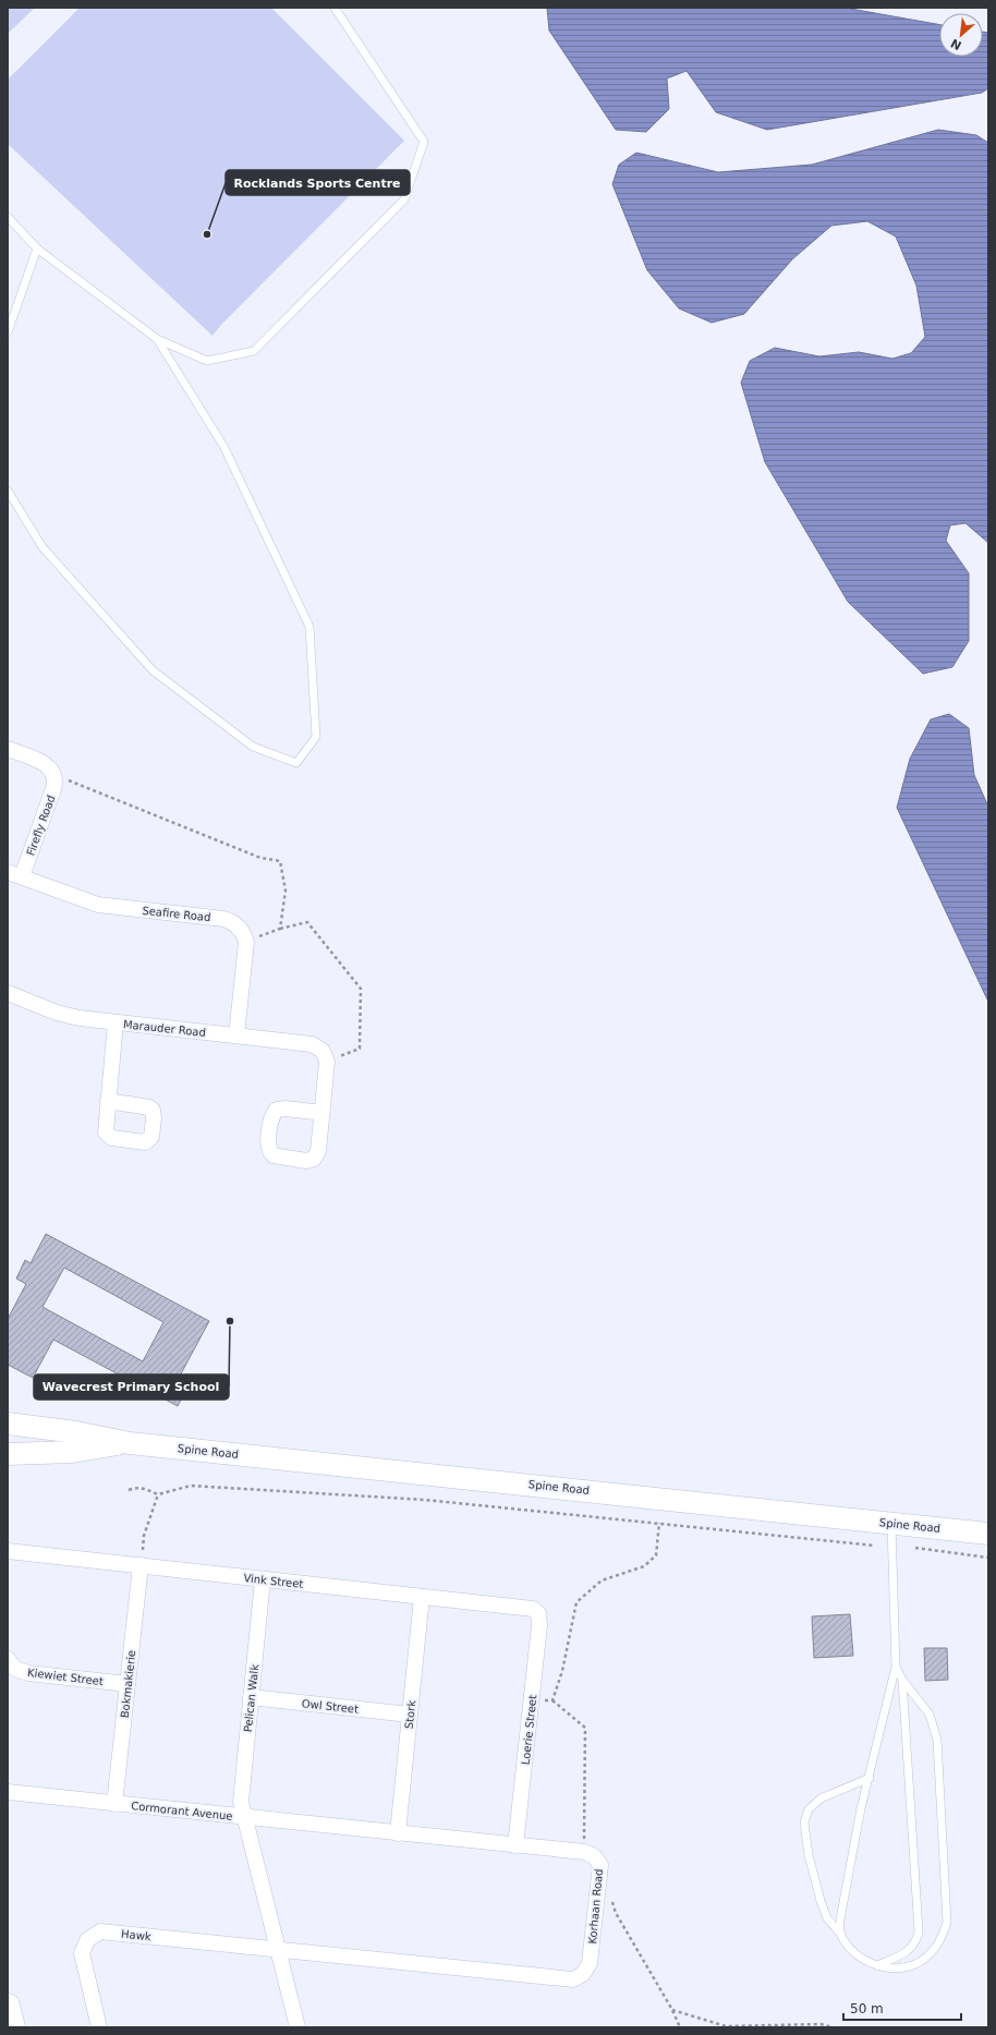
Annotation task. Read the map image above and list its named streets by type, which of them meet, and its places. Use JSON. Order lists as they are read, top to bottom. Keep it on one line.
{"streets":{"main road":["Spine Road"],"street":["Firefly Road","Seafire Road","Marauder Road","Vink Street","Kiewiet Street","Bokmakierie","Pelican Walk","Owl Street","Stork","Loerie Street","Cormorant Avenue","Korhaan Road","Hawk"]},"crossings":[["Firefly Road","Seafire Road"],["Vink Street","Bokmakierie"],["Vink Street","Pelican Walk"],["Vink Street","Stork"],["Vink Street","Loerie Street"],["Kiewiet Street","Bokmakierie"],["Bokmakierie","Cormorant Avenue"],["Pelican Walk","Owl Street"],["Pelican Walk","Cormorant Avenue"],["Owl Street","Stork"],["Cormorant Avenue","Korhaan Road"],["Cormorant Avenue","Hawk"],["Korhaan Road","Hawk"]],"places":["Rocklands Sports Centre","Wavecrest Primary School"],"scale_bar":"50 m","north":"bottom left"}
